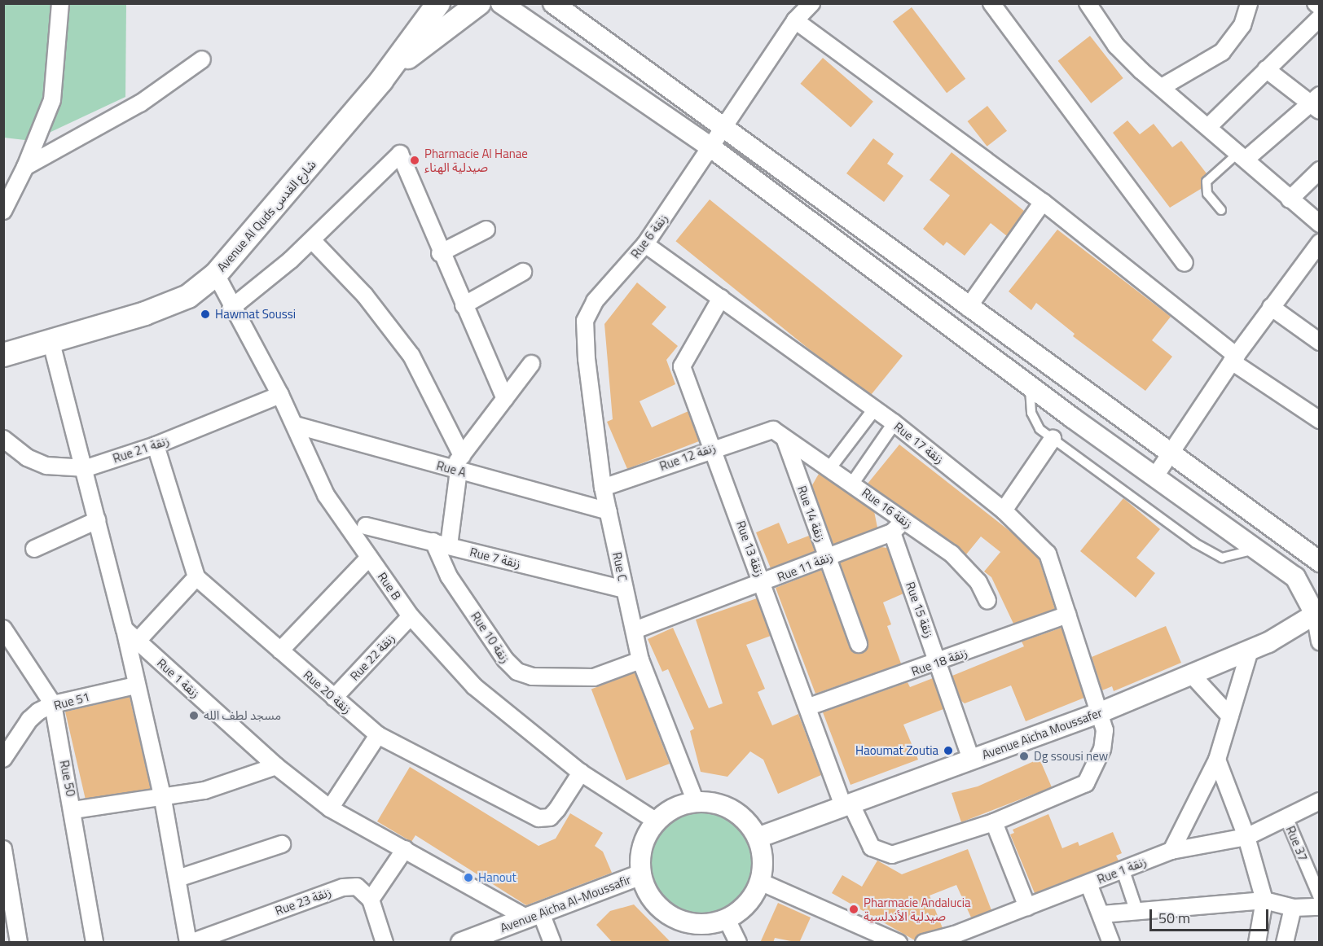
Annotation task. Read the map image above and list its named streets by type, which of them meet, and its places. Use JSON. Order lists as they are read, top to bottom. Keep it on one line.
{"streets":{"main road":["Avenue Al Quds شارع القدس"],"street":["Rue 6 زنقة","Rue 17 زنقة","Rue 21 زنقة","Rue 12 زنقة","Rue A","Rue 16 زنقة","Rue 14 زنقة","Rue 13 زنقة","Rue 7 زنقة","Rue C","Rue 11 زنقة","Rue B","Rue 15 زنقة","Rue 10 زنقة","Rue 22 زنقة","Rue 18 زنقة","Rue 1 زنقة","Rue 20 زنقة","Rue 51","Avenue Aicha Moussafer","Rue 50","Rue 37","Rue 23 زنقة","Avenue Aicha Al-Moussafir"]},"crossings":[["Avenue Al Quds شارع القدس","Rue B"],["Rue 6 زنقة","Rue 17 زنقة"],["Rue 6 زنقة","Rue C"],["Rue 17 زنقة","Rue 13 زنقة"],["Rue 17 زنقة","Rue 18 زنقة"],["Rue 17 زنقة","Avenue Aicha Moussafer"],["Rue 21 زنقة","Rue B"],["Rue 12 زنقة","Rue 16 زنقة"],["Rue 12 زنقة","Rue 14 زنقة"],["Rue 12 زنقة","Rue 13 زنقة"],["Rue 12 زنقة","Rue C"],["Rue A","Rue C"],["Rue A","Rue B"],["Rue 16 زنقة","Rue 14 زنقة"],["Rue 14 زنقة","Rue 11 زنقة"],["Rue 13 زنقة","Rue 11 زنقة"],["Rue 13 زنقة","Rue 18 زنقة"],["Rue 13 زنقة","Avenue Aicha Moussafer"],["Rue 7 زنقة","Rue C"],["Rue 7 زنقة","Rue 10 زنقة"],["Rue C","Rue 11 زنقة"],["Rue C","Rue B"],["Rue C","Rue 10 زنقة"],["Rue C","Avenue Aicha Moussafer"],["Rue C","Avenue Aicha Al-Moussafir"],["Rue 11 زنقة","Rue 15 زنقة"],["Rue B","Rue 22 زنقة"],["Rue B","Rue 20 زنقة"],["Rue B","Avenue Aicha Moussafer"],["Rue B","Avenue Aicha Al-Moussafir"],["Rue 15 زنقة","Rue 18 زنقة"],["Rue 15 زنقة","Avenue Aicha Moussafer"],["Rue 22 زنقة","Rue 20 زنقة"],["Rue 1 زنقة","Rue 37"],["Rue 1 زنقة","Avenue Aicha Al-Moussafir"],["Rue 51","Rue 50"],["Avenue Aicha Moussafer","Avenue Aicha Al-Moussafir"]],"places":["Pharmacie Al Hanae صيدلية الهناء","Hawmat Soussi","مسجد لطف الله","Haoumat Zoutia","Dg ssousi new","Hanout","Pharmacie Andalucia صيدلية الأندلسية"],"scale_bar":"50 m"}
